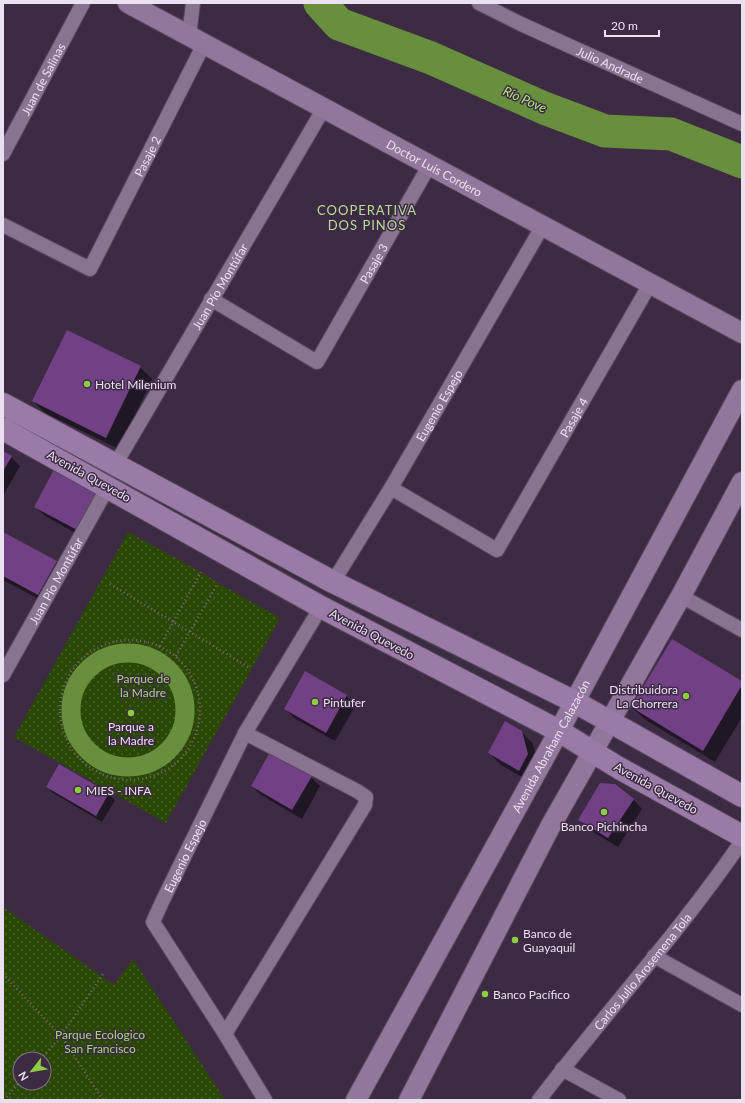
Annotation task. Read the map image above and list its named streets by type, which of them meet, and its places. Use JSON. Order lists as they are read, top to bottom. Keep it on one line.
{"streets":{"main road":["Doctor Luis Cordero","Avenida Quevedo","Avenida Abraham Calazacón"],"street":["Julio Andrade","Juan de Salinas","Pasaje 2","Pasaje 3","Juan Pío Montúfar","Eugenio Espejo","Pasaje 4","Carlos Julio Arosemena Tola"]},"crossings":[["Pasaje 2","Doctor Luis Cordero"],["Doctor Luis Cordero","Pasaje 3"],["Doctor Luis Cordero","Juan Pío Montúfar"],["Doctor Luis Cordero","Eugenio Espejo"],["Doctor Luis Cordero","Pasaje 4"],["Pasaje 3","Juan Pío Montúfar"],["Juan Pío Montúfar","Avenida Quevedo"],["Eugenio Espejo","Pasaje 4"],["Eugenio Espejo","Avenida Quevedo"],["Avenida Quevedo","Avenida Abraham Calazacón"]],"districts":["COOPERATIVA DOS PINOS"],"water":["Río Pove"],"parks":["Parque de la Madre","Parque Ecologico San Francisco"],"places":["Hotel Milenium","Distribuidora La Chorrera","Pintufer","Parque a la Madre","MIES - INFA","Banco Pichincha","Banco de Guayaquil","Banco Pacífico"],"scale_bar":"20 m","north":"bottom left"}
